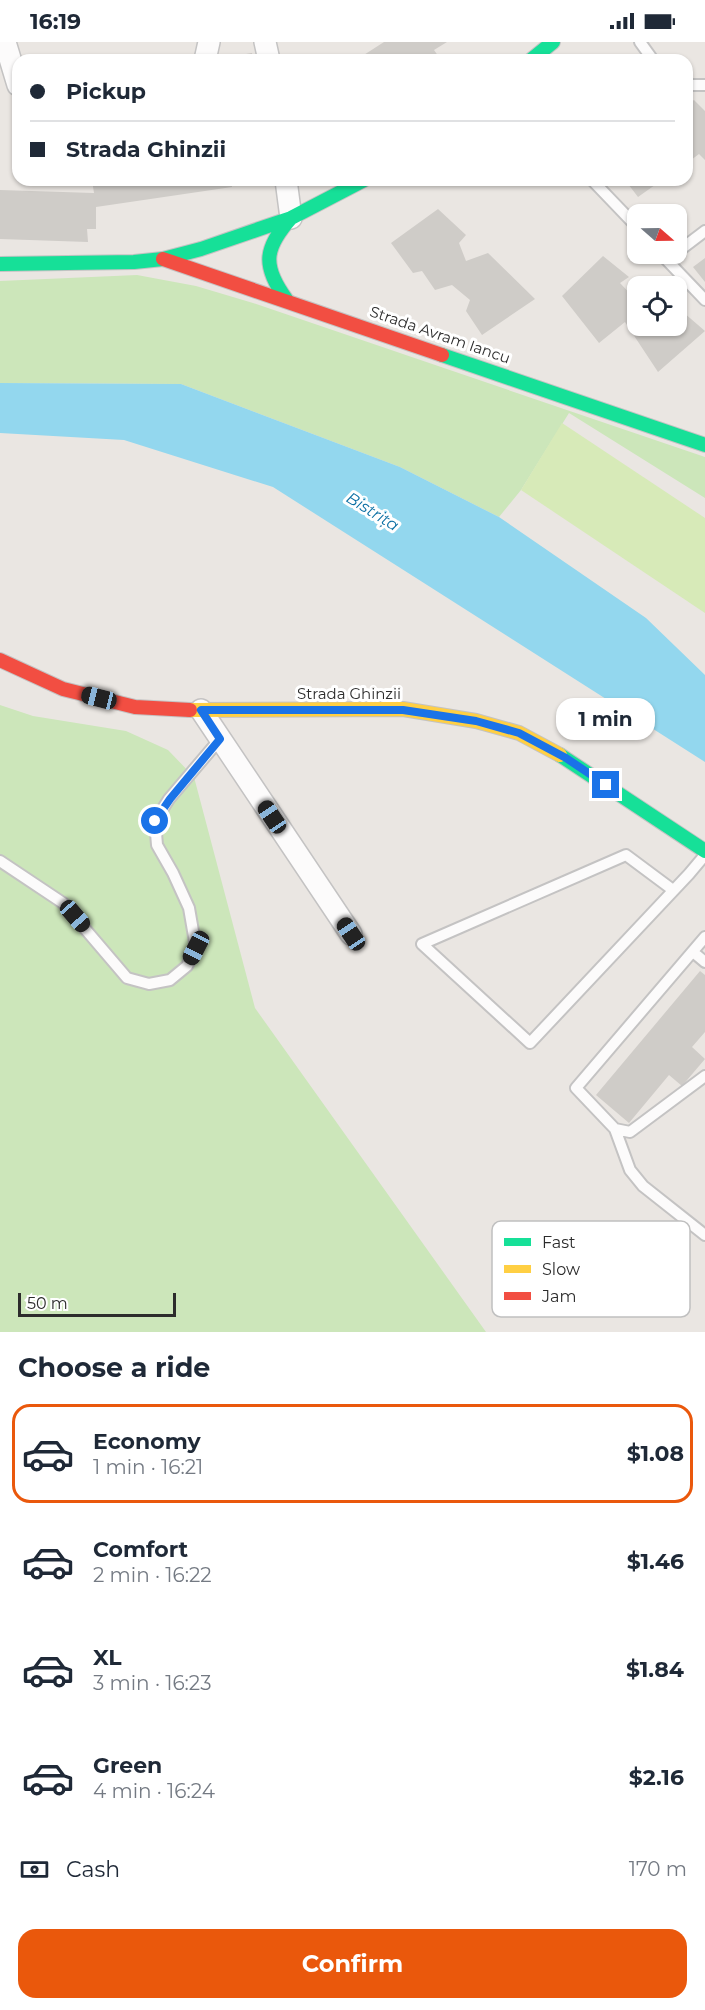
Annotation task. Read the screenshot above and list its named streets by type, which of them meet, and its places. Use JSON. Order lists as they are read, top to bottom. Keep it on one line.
{"streets":{"street":["Strada Avram Iancu","Strada Ghinzii"]},"water":["Bistrița"],"legend":["Fast","Slow","Jam"],"scale_bar":"50 m","north":"right","page":{"status":"16:19","banner":["Pickup","Strada Ghinzii"],"bubble":"1 min","scale":"50 m","heading":"Choose a ride","list":[{"name":"Economy","note":"1 min · 16:21","value":"$1.08"},{"name":"Comfort","note":"2 min · 16:22","value":"$1.46"},{"name":"XL","note":"3 min · 16:23","value":"$1.84"},{"name":"Green","note":"4 min · 16:24","value":"$2.16"}],"pay":["Cash","170 m"],"buttons":"Confirm"}}
